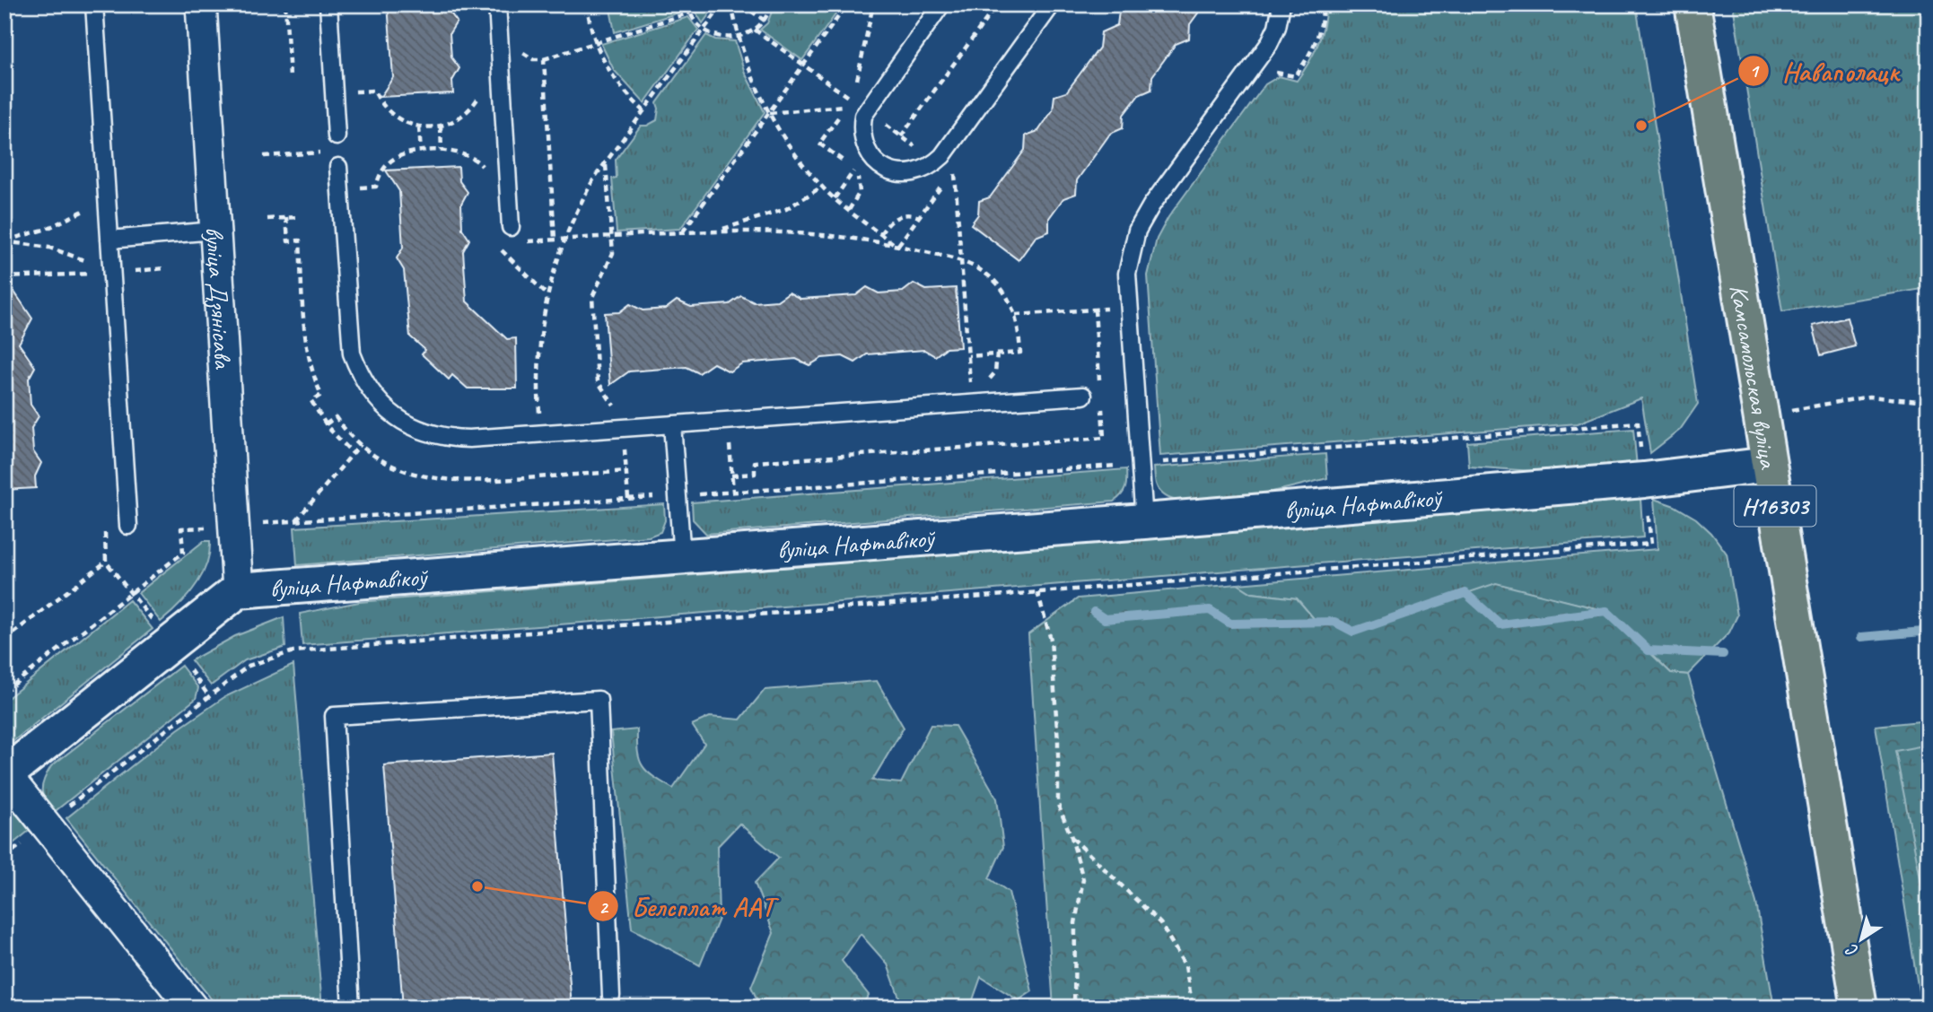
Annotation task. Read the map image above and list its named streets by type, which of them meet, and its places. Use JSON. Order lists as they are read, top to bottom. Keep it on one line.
{"streets":{"main road":["Камсамольская вуліца","Н16303"],"street":["вуліца Дзянісава","вуліца Нафтавікоў"]},"crossings":[["вуліца Дзянісава","вуліца Нафтавікоў"],["Камсамольская вуліца","вуліца Нафтавікоў"]],"places":["Наваполацк","Белсплат ААТ"],"north":"bottom left"}
